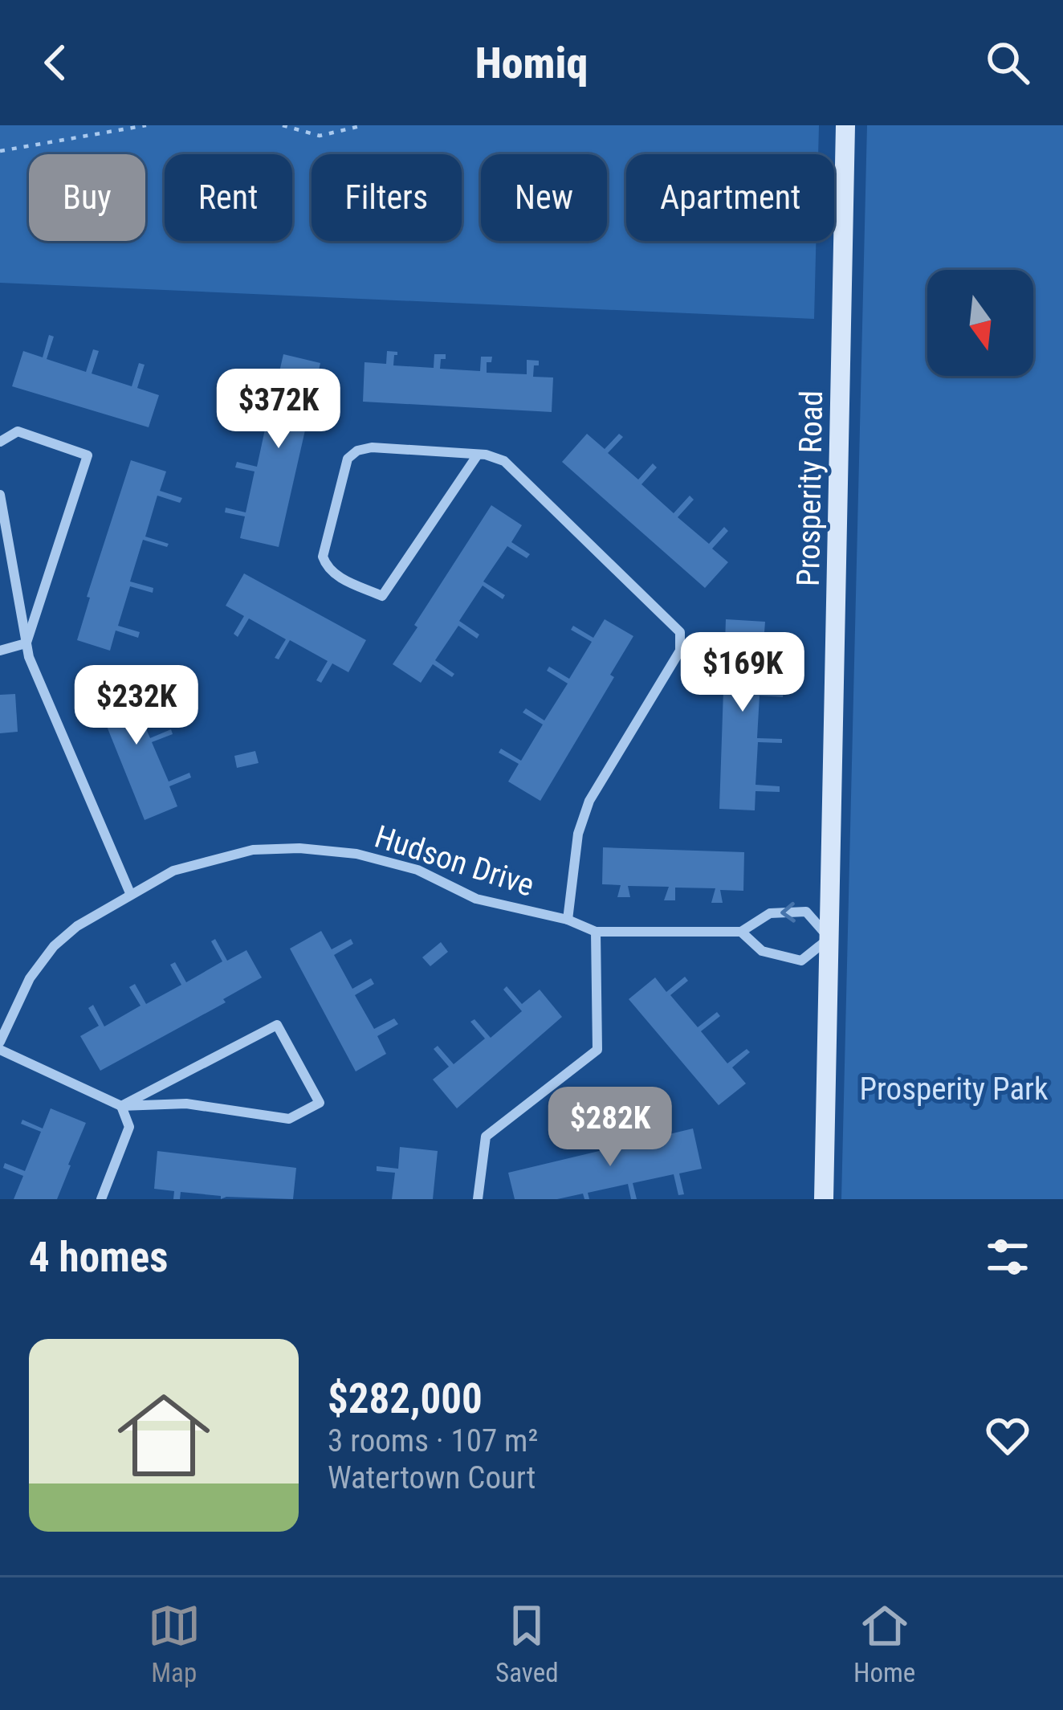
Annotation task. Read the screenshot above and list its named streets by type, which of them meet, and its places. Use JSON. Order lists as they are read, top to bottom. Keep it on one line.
{"streets":{"street":["Prosperity Road","Hudson Drive"]},"crossings":[["Prosperity Road","Hudson Drive"]],"parks":["Prosperity Park"],"north":"bottom","page":{"header":"Homiq","chip":["Buy","Rent","Filters","New","Apartment"],"price":["$372K","$169K","$232K","$282K"],"heading":"4 homes","list":[{"name":"$282,000","note":"3 rooms · 107 m² · Watertown Court"}],"tabs":["Map","Saved","Home"]}}
